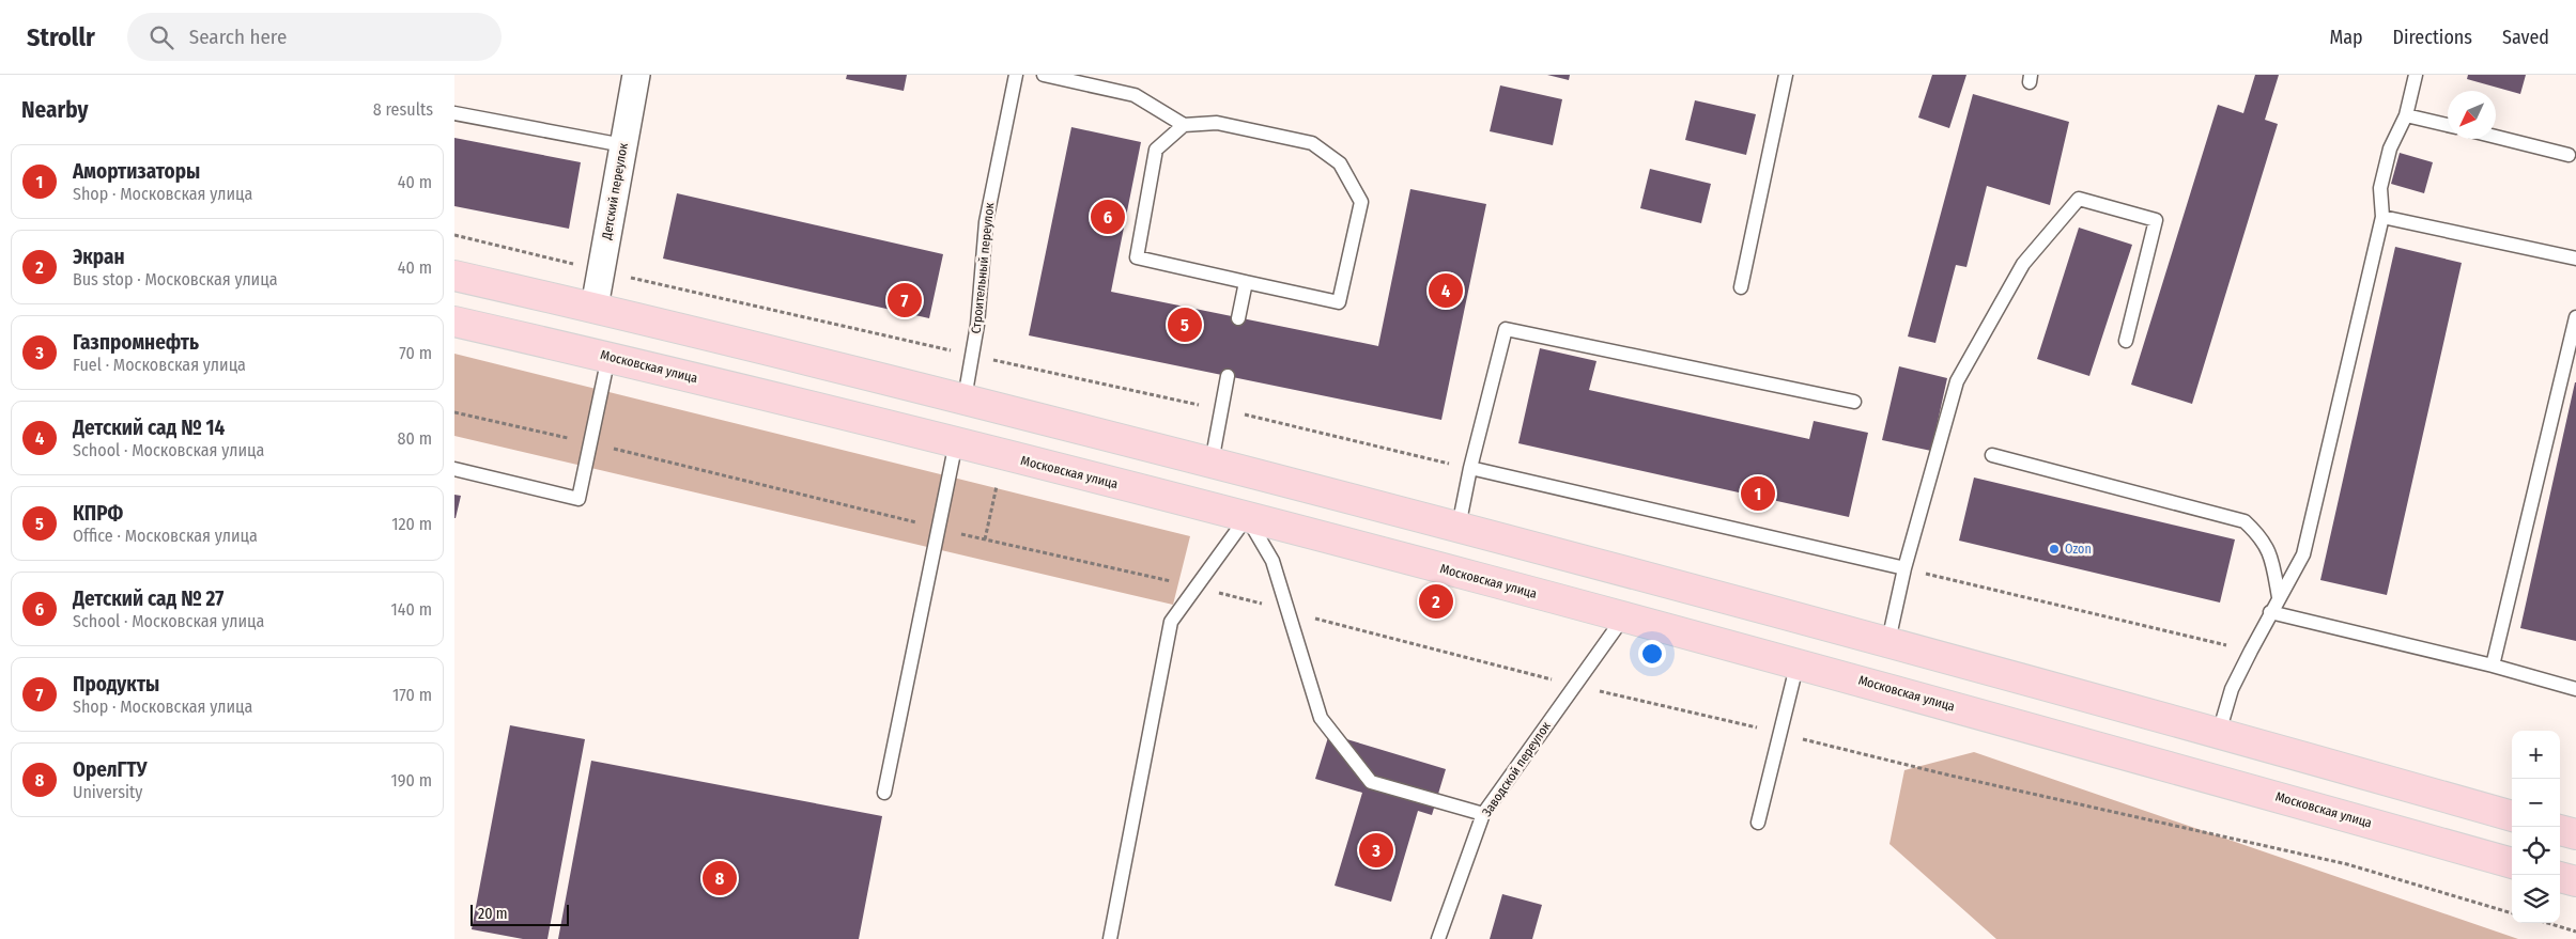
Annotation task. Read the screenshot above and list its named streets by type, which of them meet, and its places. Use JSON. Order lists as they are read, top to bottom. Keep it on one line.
{"streets":{"main road":["Московская улица"],"street":["Детский переулок"],"lane":["Строительный переулок","Заводской переулок"]},"crossings":[["Московская улица","Заводской переулок"]],"places":["Ozon"],"scale_bar":"20 m","north":"bottom left","page":{"header":"Strollr","search":"Search here","nav":["Map","Directions","Saved"],"heading":["Nearby","8 results"],"list":[{"mark":"1","name":"Амортизаторы","note":"Shop · Московская улица","value":"40 m"},{"mark":"2","name":"Экран","note":"Bus stop · Московская улица","value":"40 m"},{"mark":"3","name":"Газпромнефть","note":"Fuel · Московская улица","value":"70 m"},{"mark":"4","name":"Детский сад № 14","note":"School · Московская улица","value":"80 m"},{"mark":"5","name":"КПРФ","note":"Office · Московская улица","value":"120 m"},{"mark":"6","name":"Детский сад № 27","note":"School · Московская улица","value":"140 m"},{"mark":"7","name":"Продукты","note":"Shop · Московская улица","value":"170 m"},{"mark":"8","name":"ОрелГТУ","note":"University","value":"190 m"}],"pins":["6","4","7","5","1","2","3","8"],"map_buttons":["+","−"],"scale":"20 m"}}
